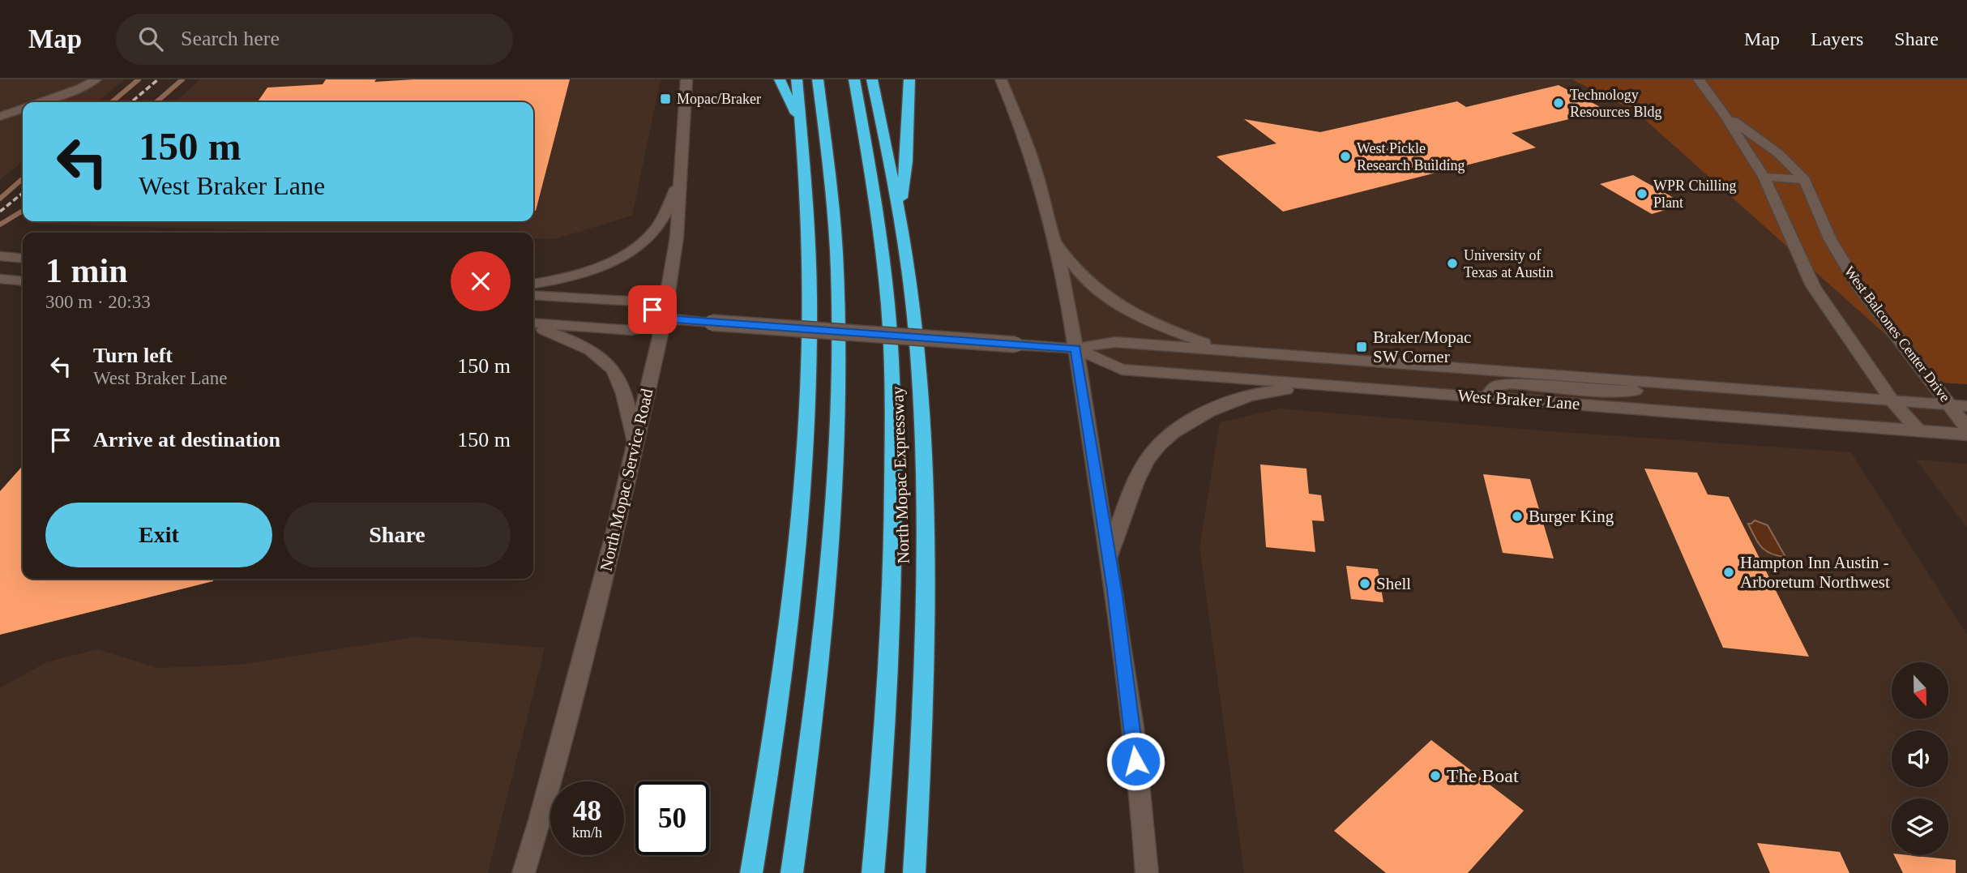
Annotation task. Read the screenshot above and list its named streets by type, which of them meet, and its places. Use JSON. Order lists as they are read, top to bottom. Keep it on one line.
{"streets":{"highway":["North Mopac Expressway"],"main road":["West Balcones Center Drive","West Braker Lane","North Mopac Service Road"]},"crossings":[["West Balcones Center Drive","West Braker Lane"],["West Braker Lane","North Mopac Service Road"]],"places":{"transit":["Mopac/Braker","Braker/Mopac SW Corner"],"other":["Technology Resources Bldg","West Pickle Research Building","WPR Chilling Plant","University of Texas at Austin","Burger King","Hampton Inn Austin - Arboretum Northwest","Shell","The Boat"]},"north":"bottom","page":{"header":"Map","search":"Search here","nav":["Map","Layers","Share"],"turn":["150 m","West Braker Lane"],"heading":["1 min","300 m · 20:33"],"list":[{"name":"Turn left","note":"West Braker Lane","value":"150 m"},{"name":"Arrive at destination","value":"150 m"}],"buttons":["Exit","Share"],"speed":"48 km/h","limit":"50"}}
